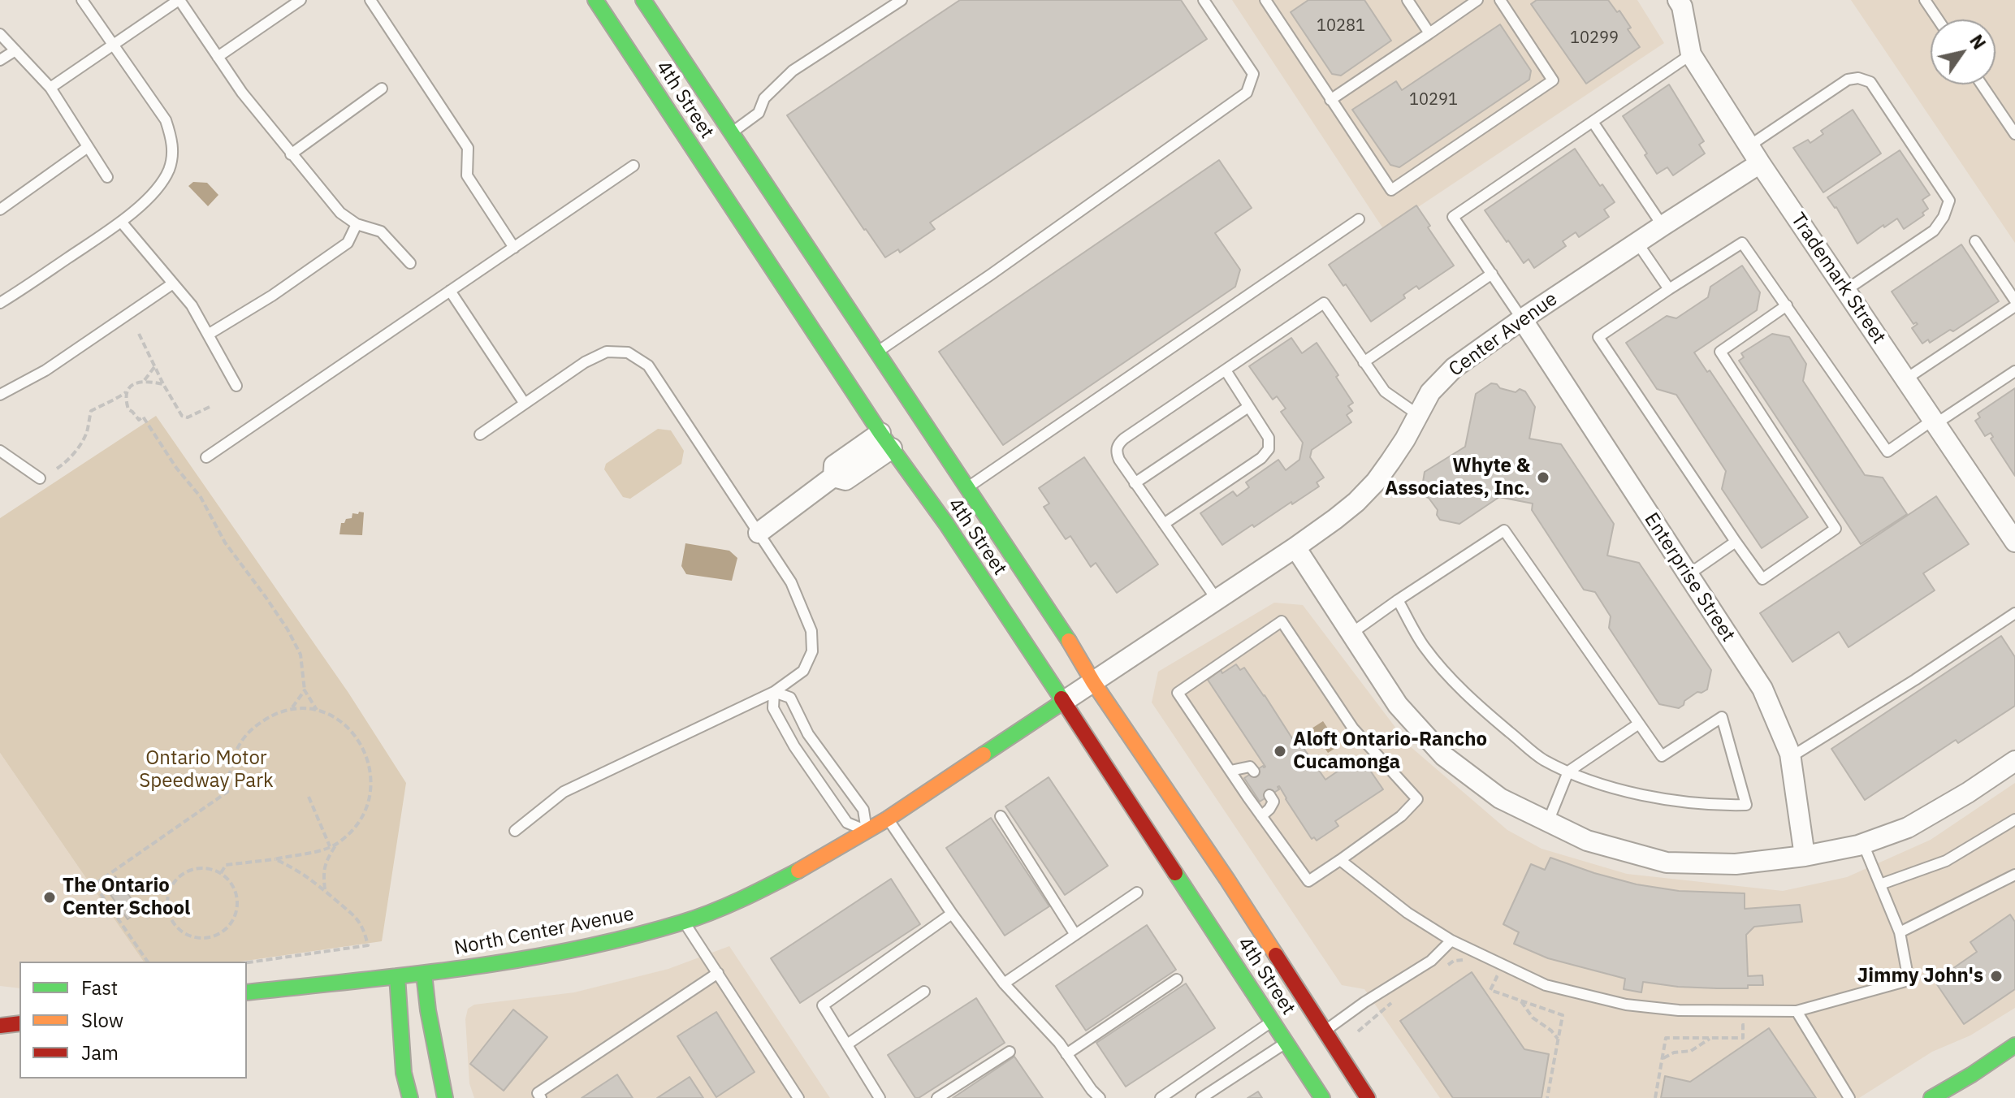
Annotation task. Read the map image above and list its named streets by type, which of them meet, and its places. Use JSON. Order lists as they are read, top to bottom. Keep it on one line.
{"streets":{"main road":["4th Street","North Center Avenue"],"street":["Trademark Street","Center Avenue","Enterprise Street"]},"crossings":[["4th Street","Center Avenue"],["4th Street","North Center Avenue"],["Trademark Street","Center Avenue"],["Center Avenue","Enterprise Street"],["Center Avenue","North Center Avenue"]],"parks":["Ontario Motor Speedway Park"],"places":["Whyte & Associates, Inc.","Aloft Ontario-Rancho Cucamonga","The Ontario Center School","Jimmy John's"],"house_numbers":["10281","10299","10291"],"legend":["Fast","Slow","Jam"],"north":"top right"}
